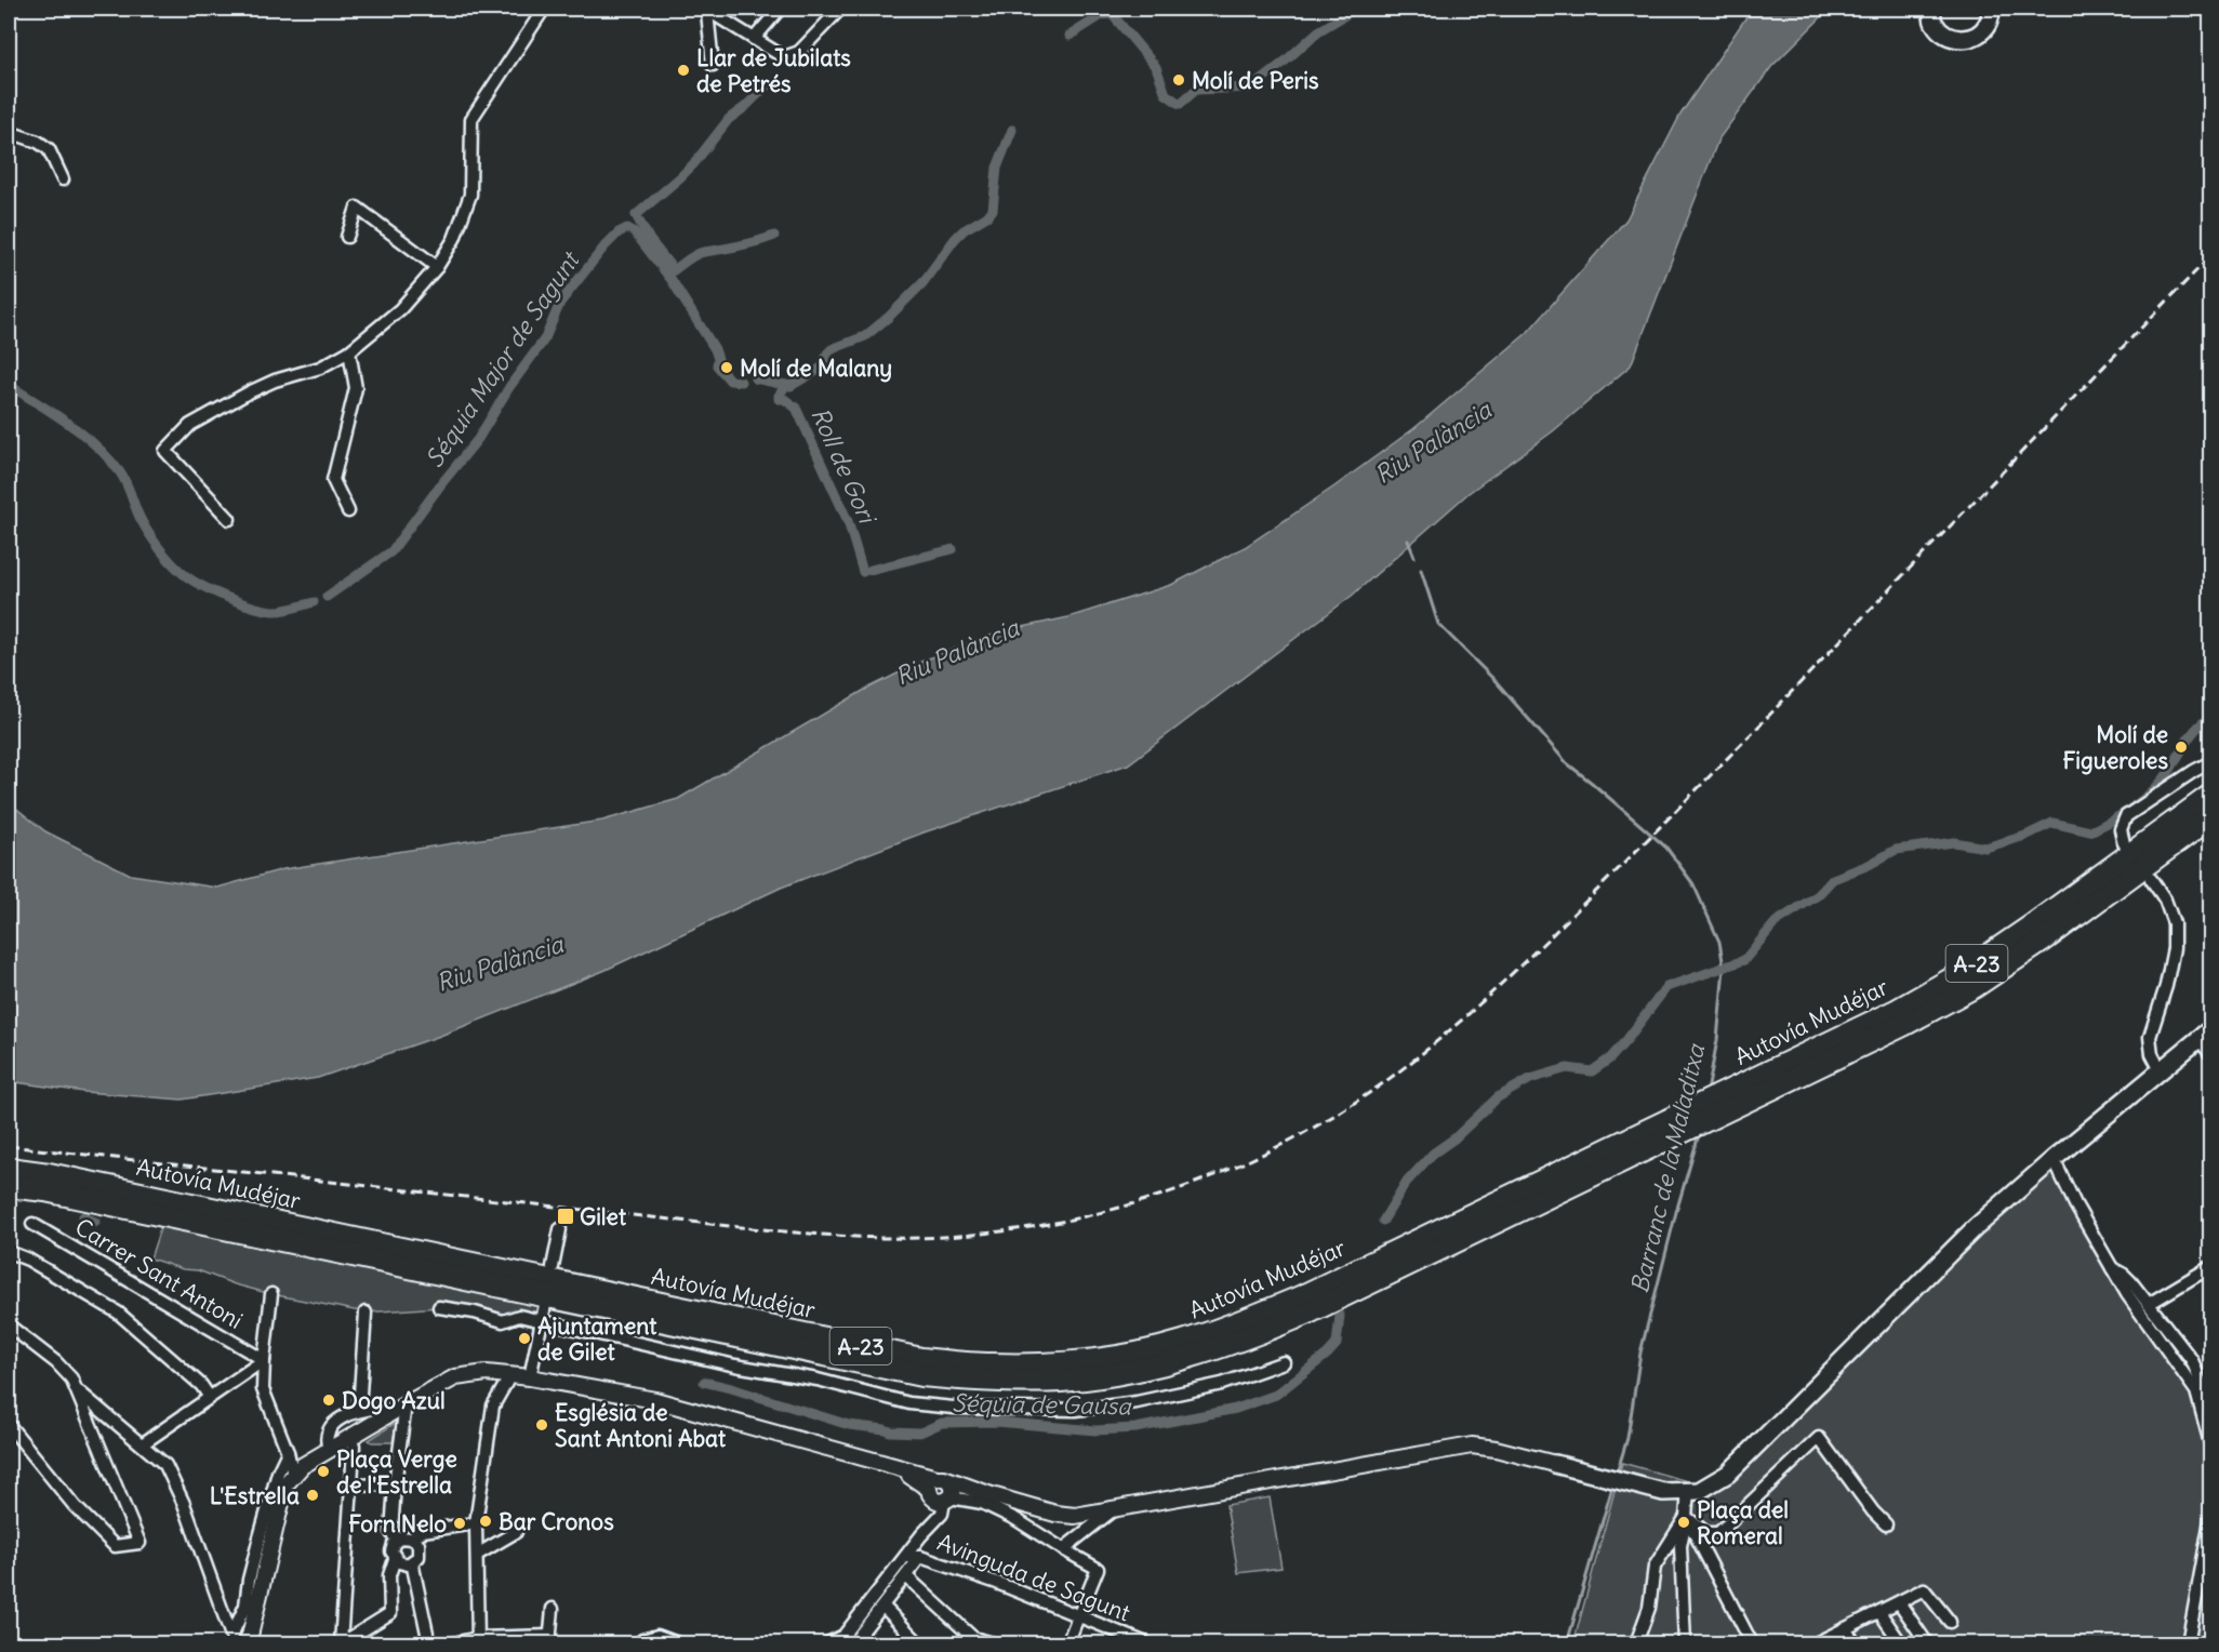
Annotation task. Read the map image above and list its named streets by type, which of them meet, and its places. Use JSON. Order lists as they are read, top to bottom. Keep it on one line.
{"streets":{"highway":["A-23","Autovía Mudéjar"],"street":["Carrer Sant Antoni","Avinguda de Sagunt"]},"water":["Séquia Major de Sagunt","Riu Palància","Roll de Gori","Barranc de la Maladitxa","Séquia de Gausa"],"places":{"other":["Llar de Jubilats de Petrés","Molí de Peris","Molí de Malany","Molí de Figueroles","Ajuntament de Gilet","Dogo Azul","Església de Sant Antoni Abat","Plaça Verge de l'Estrella","L'Estrella","Bar Cronos","Plaça del Romeral","Forn Nelo"],"transit":["Gilet"]}}
